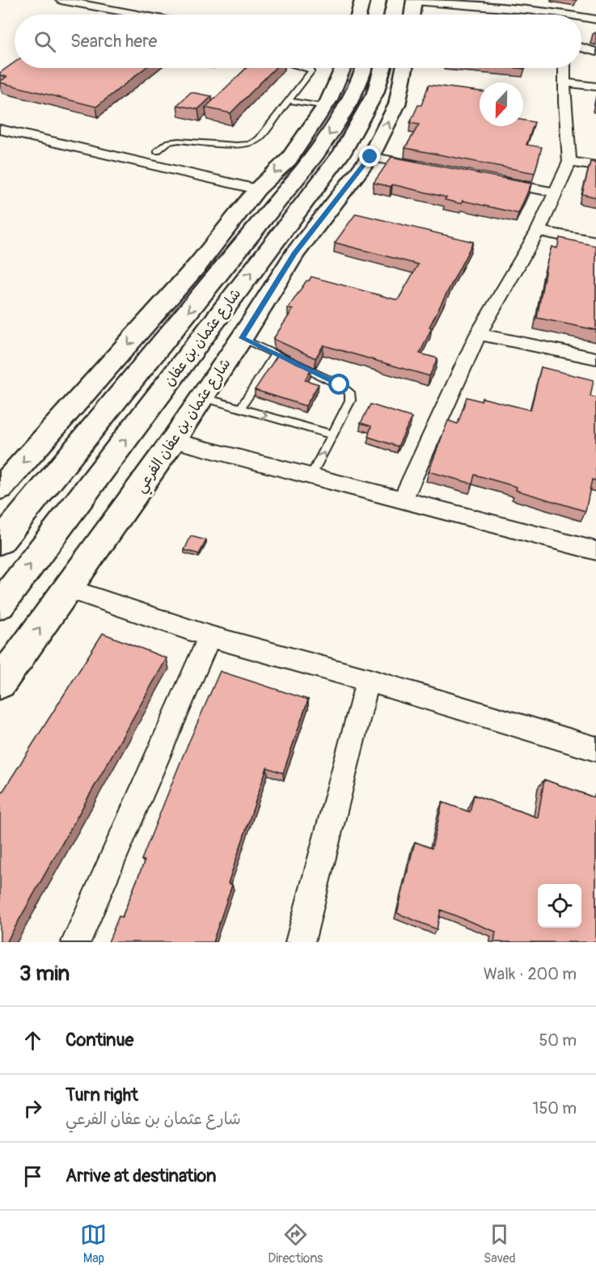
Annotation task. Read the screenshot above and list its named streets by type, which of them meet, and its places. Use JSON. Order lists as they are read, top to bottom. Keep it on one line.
{"streets":{"main road":["شارع عثمان بن عفان","شارع عثمان بن عفان الفرعي"]},"north":"bottom","page":{"search":"Search here","heading":["3 min","Walk · 200 m"],"list":[["Continue","50 m"],["Turn right","شارع عثمان بن عفان الفرعي","150 m"],"Arrive at destination"],"nav":["Map","Directions","Saved"]}}
